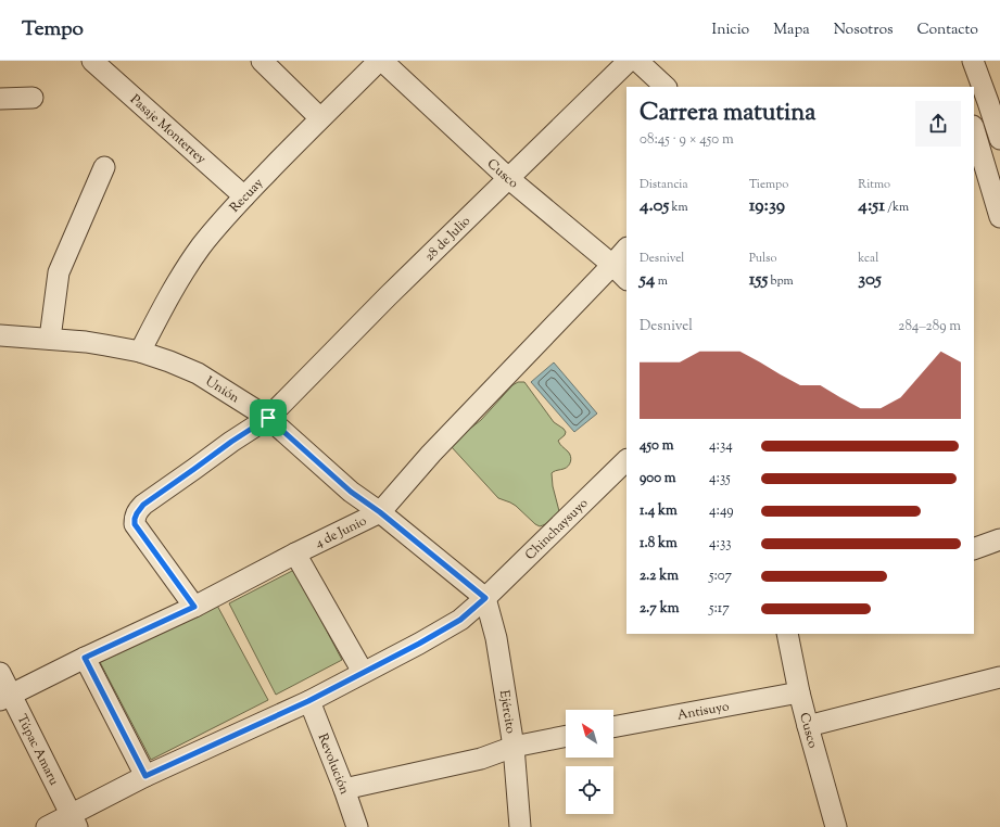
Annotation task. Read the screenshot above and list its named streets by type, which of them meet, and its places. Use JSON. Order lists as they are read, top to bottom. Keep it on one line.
{"streets":{"street":["Pasaje Monterrey","Cusco","Recuay","28 de Julio","Unión","Chinchaysuyo","4 de Junio","Antisuyo","Ejército","Túpac Amaru","Revolución"]},"crossings":[["Pasaje Monterrey","Recuay"],["Cusco","Recuay"],["Cusco","28 de Julio"],["Cusco","4 de Junio"],["Cusco","Antisuyo"],["Recuay","Unión"],["28 de Julio","Unión"],["28 de Julio","4 de Junio"],["Unión","Chinchaysuyo"],["Unión","4 de Junio"],["Unión","Ejército"],["Chinchaysuyo","Ejército"],["Chinchaysuyo","Túpac Amaru"],["Chinchaysuyo","Revolución"],["4 de Junio","Túpac Amaru"]],"north":"top left","page":{"header":"Tempo","nav":["Inicio","Mapa","Nosotros","Contacto"],"heading":["Carrera matutina","08:45 · 9 × 450 m"],"stats":[["Distancia","4.05 km"],["Tiempo","19:39"],["Ritmo","4:51 /km"],["Desnivel","54 m"],["Pulso","155 bpm"],["kcal","305"]],"chart":["Desnivel","284–289 m"],"list":[{"name":"450 m","note":"4:34"},{"name":"900 m","note":"4:35"},{"name":"1.4 km","note":"4:49"},{"name":"1.8 km","note":"4:33"},{"name":"2.2 km","note":"5:07"},{"name":"2.7 km","note":"5:17"}]}}
